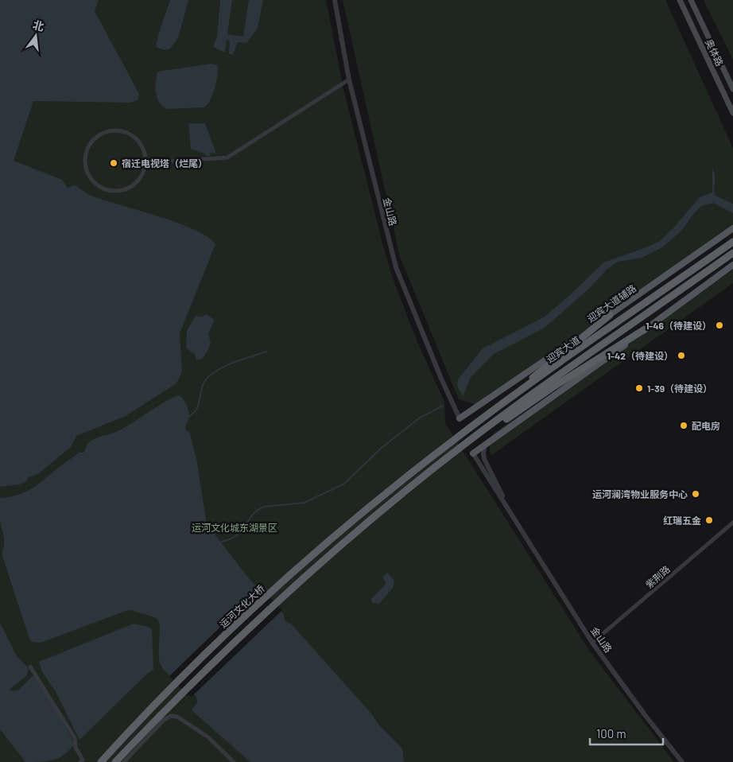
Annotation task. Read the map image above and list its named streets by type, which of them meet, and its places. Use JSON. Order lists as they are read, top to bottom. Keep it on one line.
{"streets":{"highway":["迎宾大道","运河文化大桥"],"main road":["奥体路","迎宾大道辅路"],"street":["金山路","紫荆路"]},"crossings":[["金山路","迎宾大道辅路"],["金山路","紫荆路"],["迎宾大道","运河文化大桥"]],"parks":["运河文化城东湖景区"],"places":["宿迁电视塔（烂尾）","1-46（待建设）","1-42（待建设）","1-39（待建设）","配电房","运河澜湾物业服务中心","红瑞五金"],"scale_bar":"100 m","north":"top"}
